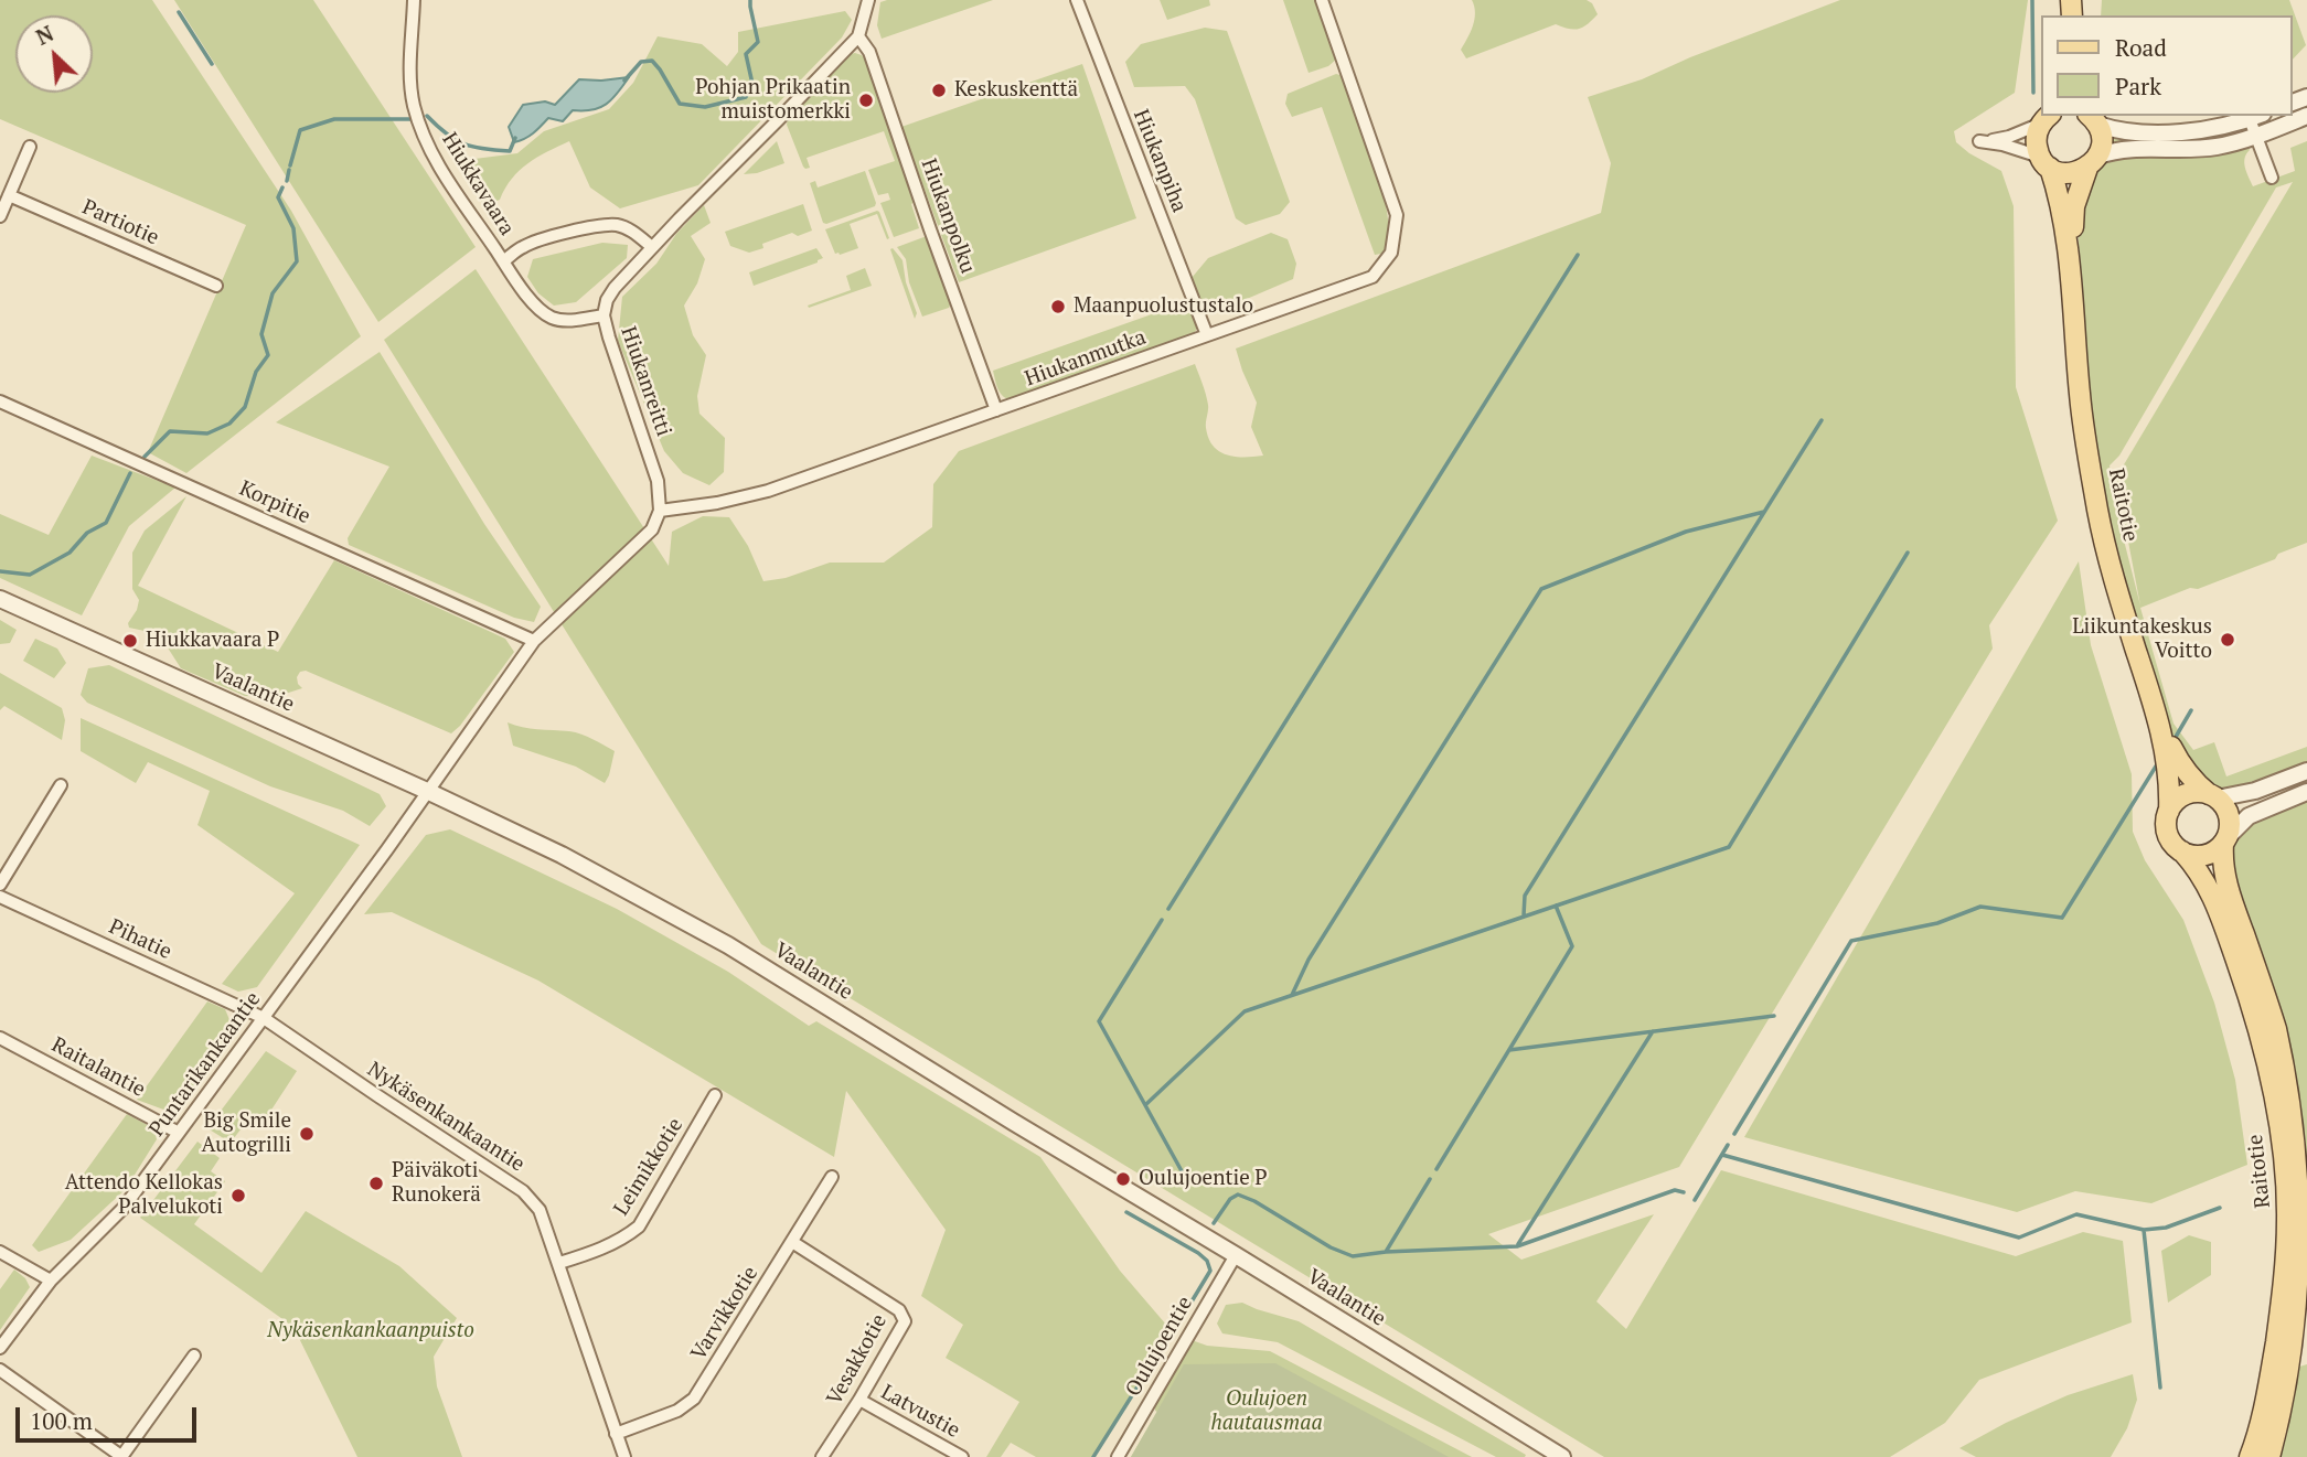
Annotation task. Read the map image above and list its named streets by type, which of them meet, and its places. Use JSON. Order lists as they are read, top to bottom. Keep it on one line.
{"streets":{"main road":["Raitotie"],"street":["Hiukanpiha","Hiukkavaara","Hiukanpolku","Partiotie","Hiukanmutka","Hiukanreitti","Korpitie","Vaalantie","Pihatie","Puntarikankaantie","Raitalantie","Nykäsenkankaantie","Leimikkotie","Varvikkotie","Oulujoentie","Vesakkotie","Latvustie"]},"crossings":[["Hiukanpiha","Hiukanmutka"],["Hiukkavaara","Hiukanreitti"],["Hiukanpolku","Hiukanmutka"],["Hiukanpolku","Hiukanreitti"],["Hiukanmutka","Hiukanreitti"],["Vaalantie","Puntarikankaantie"],["Vaalantie","Oulujoentie"],["Pihatie","Puntarikankaantie"],["Pihatie","Nykäsenkankaantie"],["Puntarikankaantie","Raitalantie"],["Puntarikankaantie","Nykäsenkankaantie"],["Nykäsenkankaantie","Leimikkotie"],["Nykäsenkankaantie","Varvikkotie"],["Varvikkotie","Vesakkotie"],["Vesakkotie","Latvustie"]],"parks":["Nykäsenkankaanpuisto","Oulujoen hautausmaa"],"places":["Keskuskenttä","Pohjan Prikaatin muistomerkki","Maanpuolustustalo","Liikuntakeskus Voitto","Hiukkavaara P","Big Smile Autogrilli","Oulujoentie P","Päiväkoti Runokerä","Attendo Kellokas Palvelukoti"],"legend":["Road","Park"],"scale_bar":"100 m","north":"top left"}
